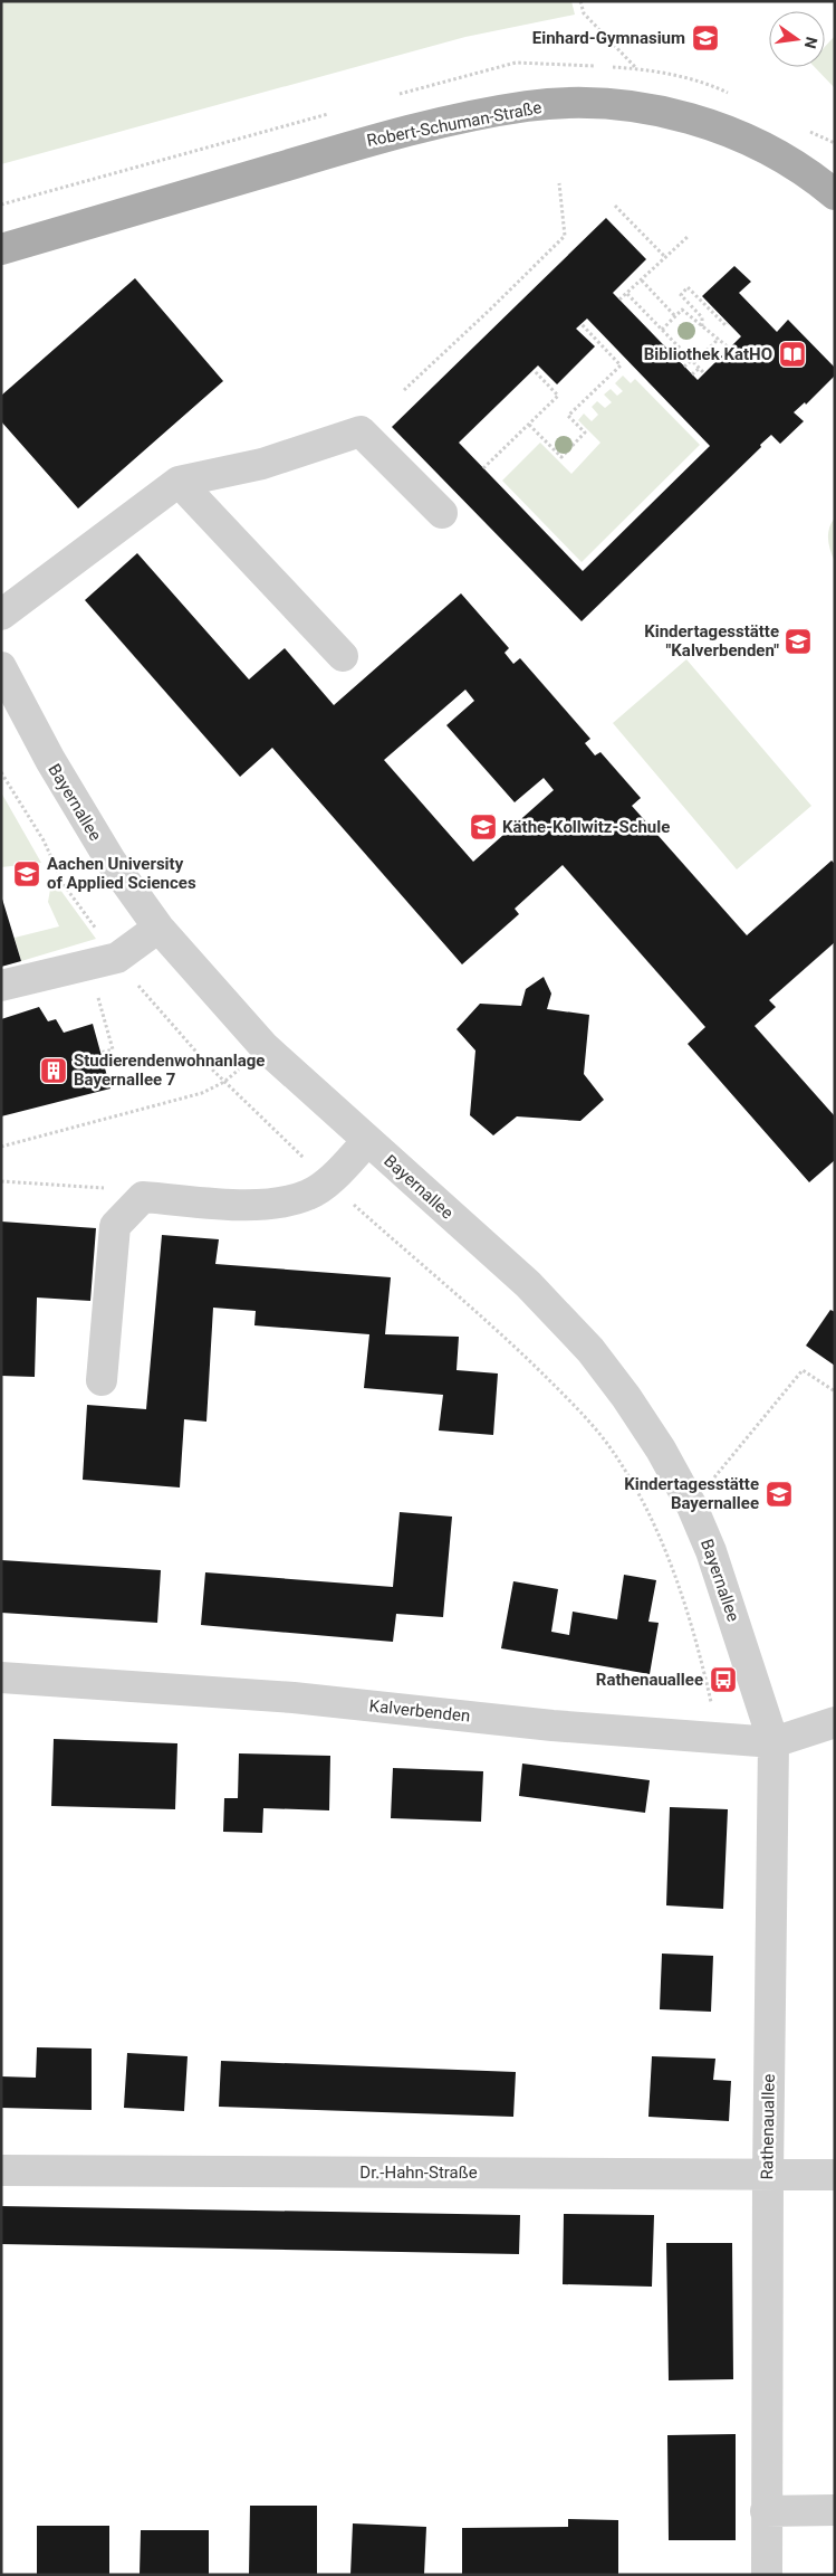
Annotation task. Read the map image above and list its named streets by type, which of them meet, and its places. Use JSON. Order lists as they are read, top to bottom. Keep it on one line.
{"streets":{"main road":["Robert-Schuman-Straße"],"street":["Bayernallee","Kalverbenden","Rathenauallee","Dr.-Hahn-Straße"]},"crossings":[["Bayernallee","Kalverbenden"],["Bayernallee","Rathenauallee"],["Kalverbenden","Rathenauallee"],["Rathenauallee","Dr.-Hahn-Straße"]],"places":{"school or university":["Einhard-Gymnasium","Kindertagesstätte \"Kalverbenden\"","Käthe-Kollwitz-Schule","Aachen University of Applied Sciences","Kindertagesstätte Bayernallee"],"library":["Bibliothek KatHO"],"building":["Studierendenwohnanlage Bayernallee 7"],"bus stop":["Rathenauallee"]},"north":"right"}
